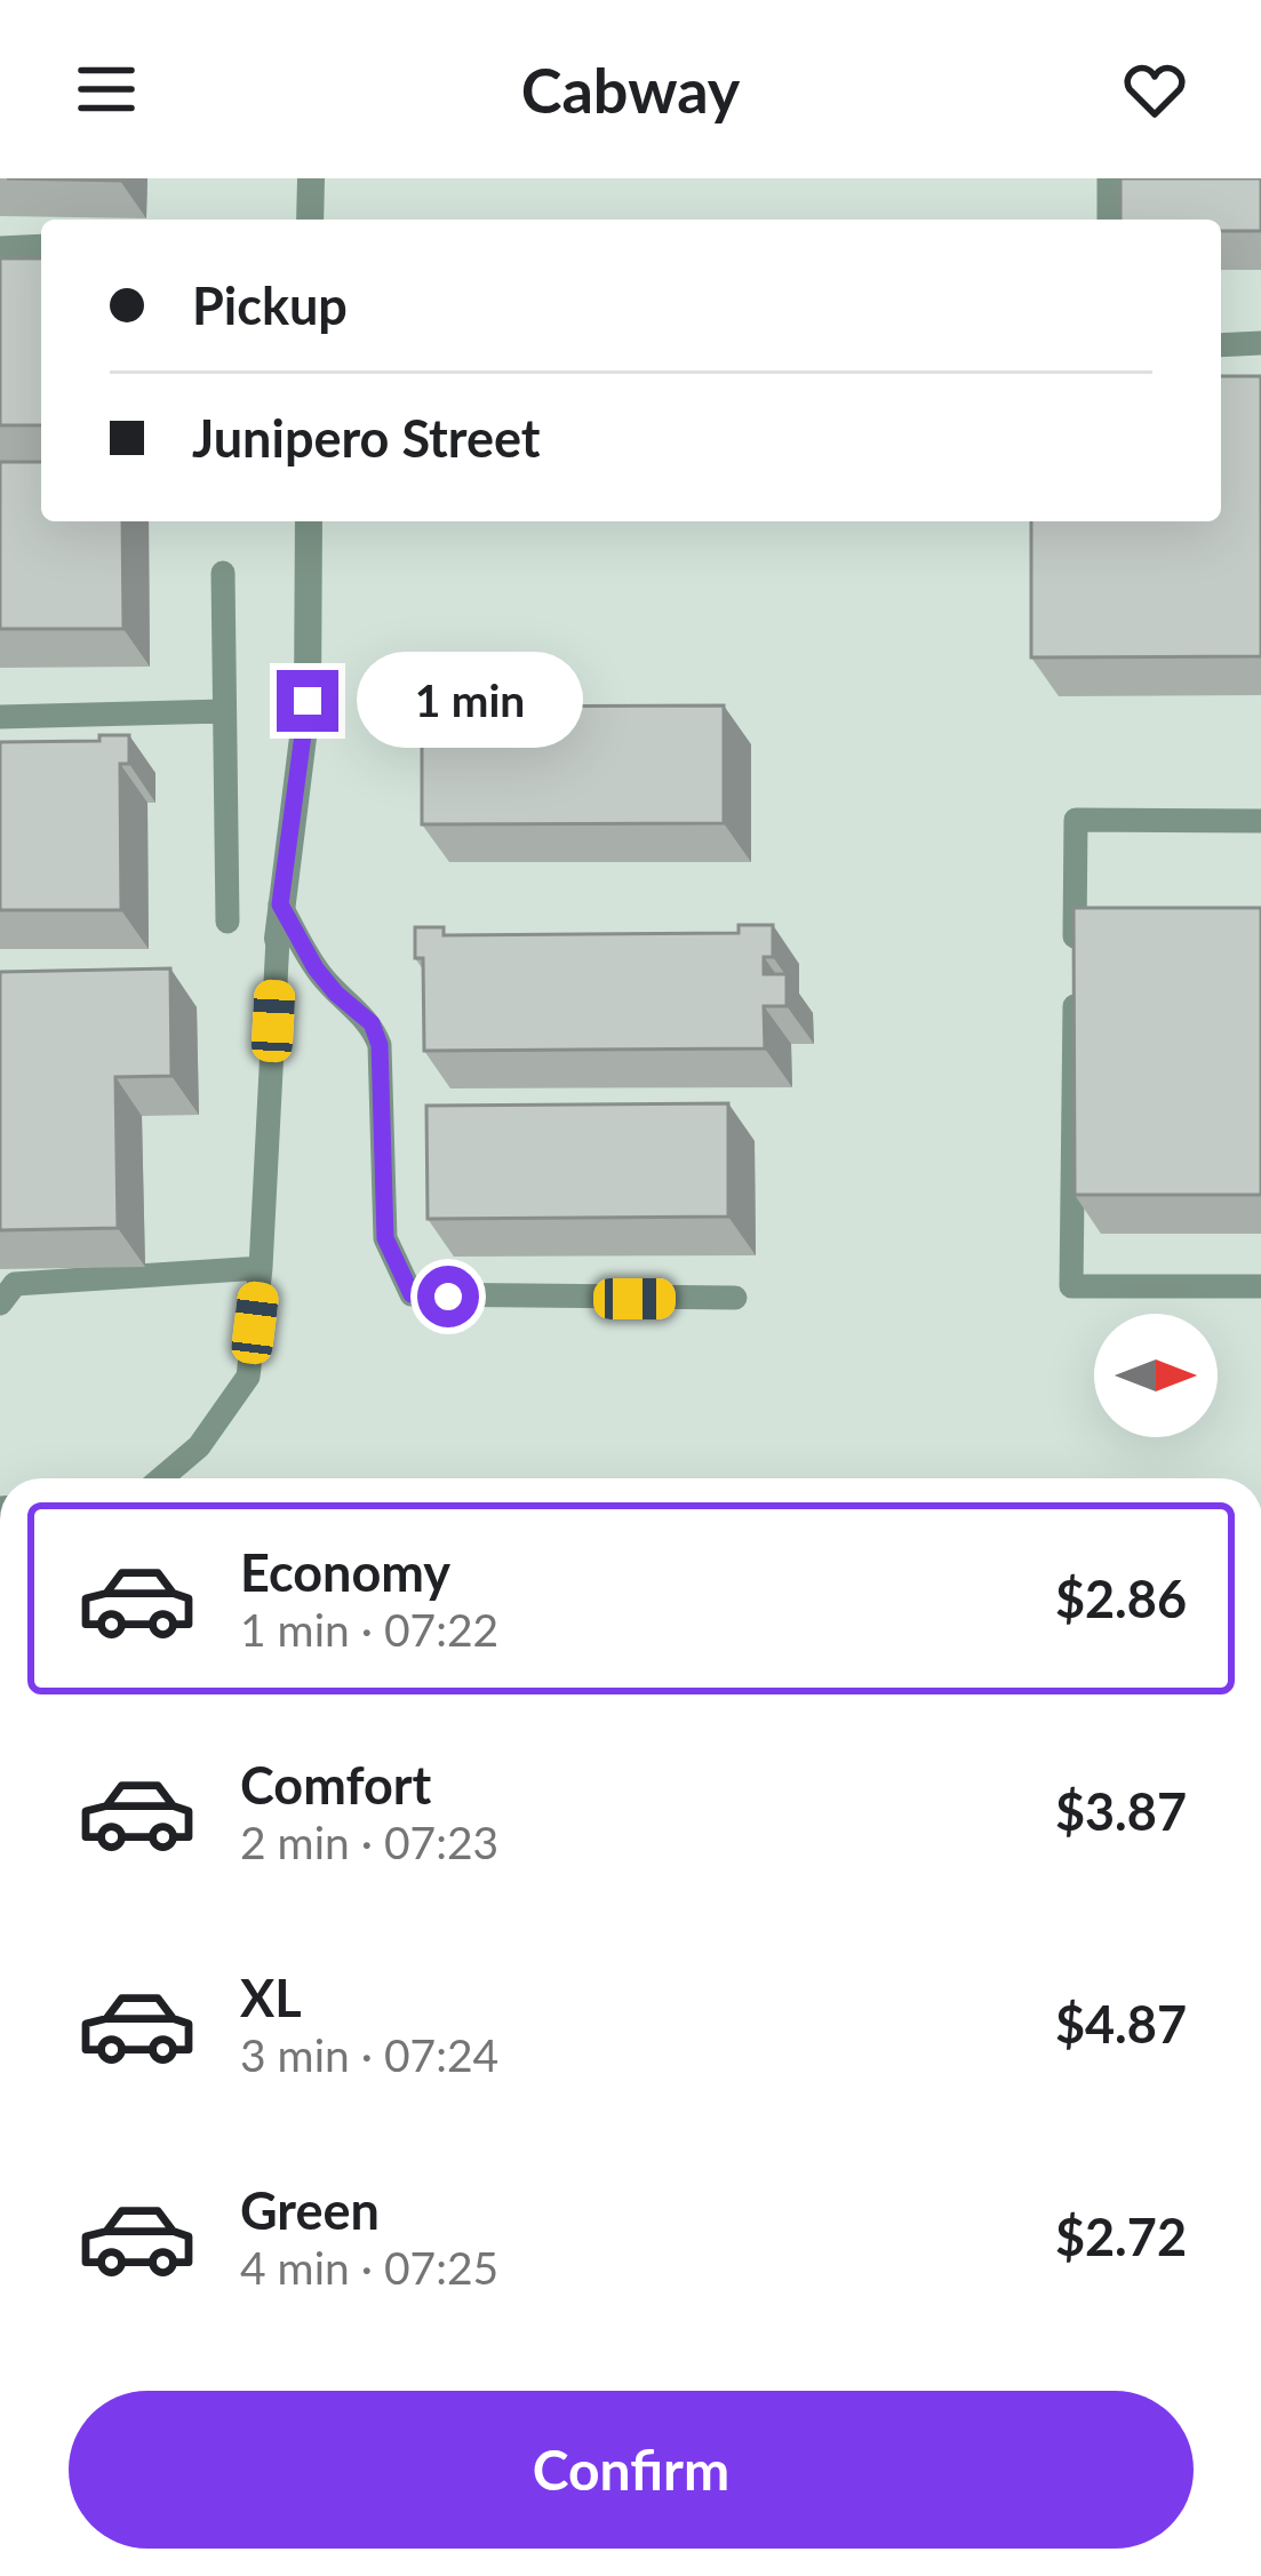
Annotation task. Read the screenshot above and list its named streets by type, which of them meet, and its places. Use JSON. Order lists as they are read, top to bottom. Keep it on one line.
{"north":"right","page":{"header":"Cabway","banner":["Pickup","Junipero Street"],"bubble":"1 min","list":[{"name":"Economy","note":"1 min · 07:22","value":"$2.86"},{"name":"Comfort","note":"2 min · 07:23","value":"$3.87"},{"name":"XL","note":"3 min · 07:24","value":"$4.87"},{"name":"Green","note":"4 min · 07:25","value":"$2.72"}],"buttons":"Confirm"}}
